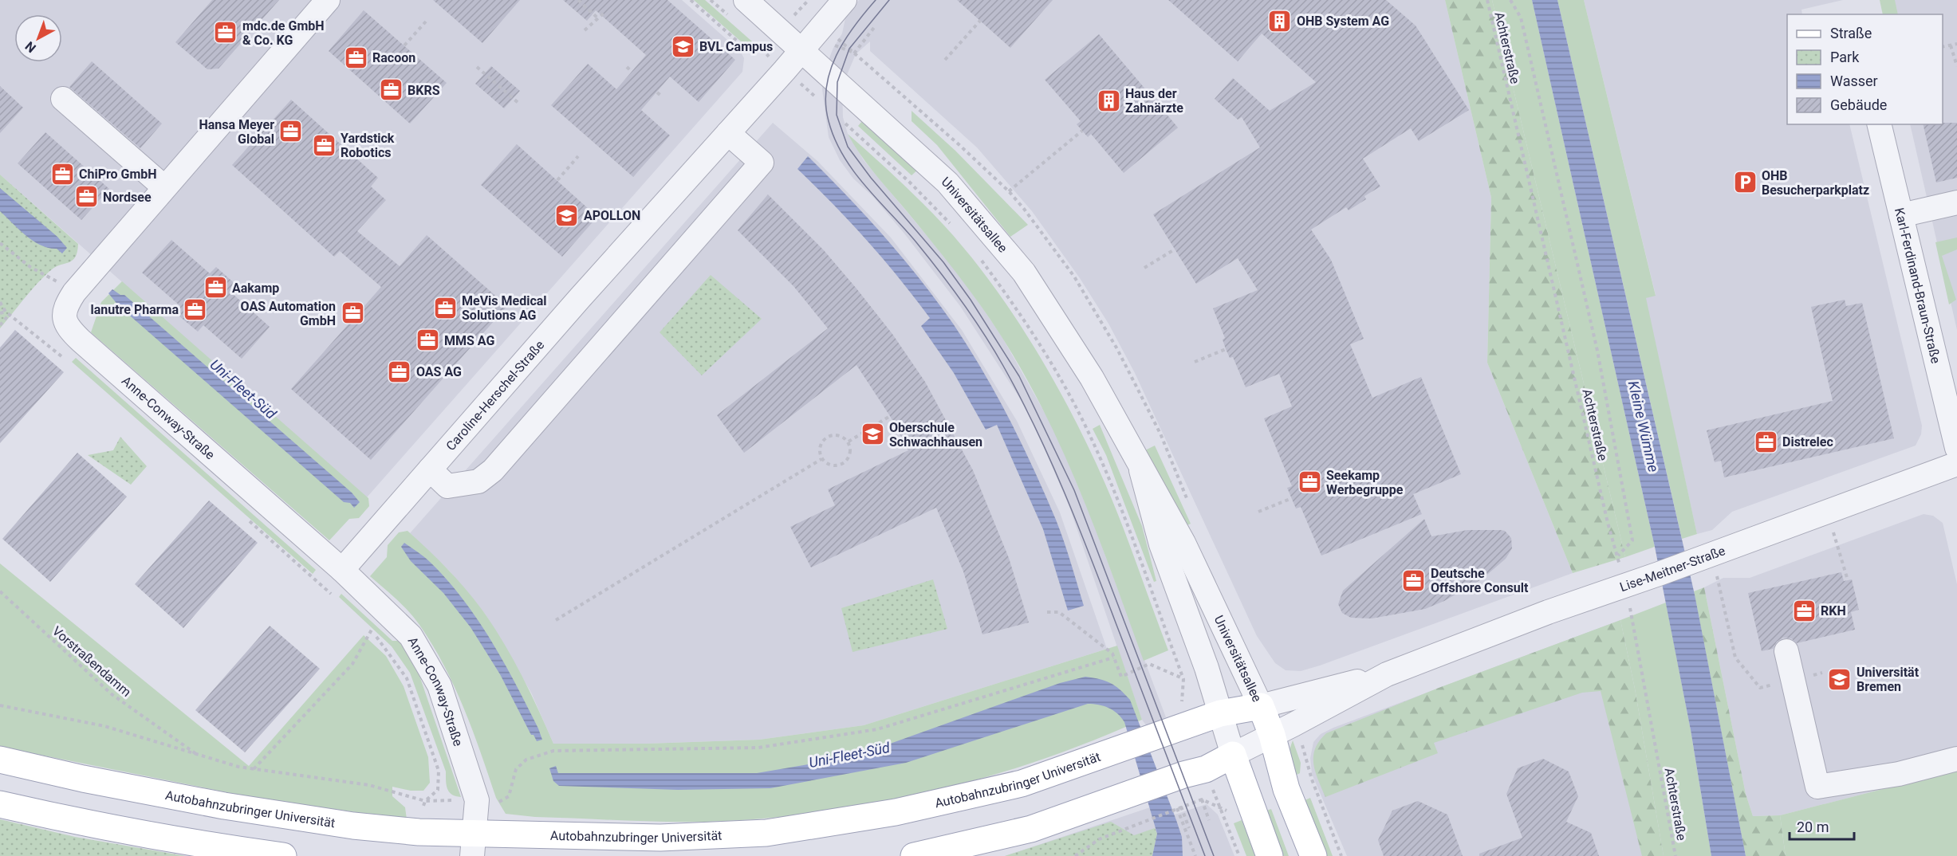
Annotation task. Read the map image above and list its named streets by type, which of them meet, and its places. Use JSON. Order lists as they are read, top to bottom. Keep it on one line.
{"streets":{"main road":["Universitätsallee","Autobahnzubringer Universität"],"street":["Karl-Ferdinand-Braun-Straße","Caroline-Herschel-Straße","Anne-Conway-Straße","Lise-Meitner-Straße"],"path":["Achterstraße","Vorstraßendamm"]},"crossings":[["Achterstraße","Lise-Meitner-Straße"],["Universitätsallee","Caroline-Herschel-Straße"],["Universitätsallee","Lise-Meitner-Straße"],["Universitätsallee","Autobahnzubringer Universität"],["Caroline-Herschel-Straße","Anne-Conway-Straße"],["Anne-Conway-Straße","Autobahnzubringer Universität"],["Lise-Meitner-Straße","Autobahnzubringer Universität"]],"water":["Uni-Fleet-Süd","Kleine Wümme"],"places":{"building":["OHB System AG","Haus der Zahnärzte"],"office":["mdc.de GmbH & Co. KG","Racoon","BKRS","Hansa Meyer Global","Yardstick Robotics","ChiPro GmbH","Nordsee","Aakamp","MeVis Medical Solutions AG","lanutre Pharma","OAS Automation GmbH","MMS AG","OAS AG","Distrelec","Seekamp Werbegruppe","Deutsche Offshore Consult","RKH"],"school or university":["BVL Campus","APOLLON","Oberschule Schwachhausen","Universität Bremen"],"parking":["OHB Besucherparkplatz"]},"legend":["Straße","Park","Wasser","Gebäude"],"scale_bar":"20 m","north":"bottom left"}
